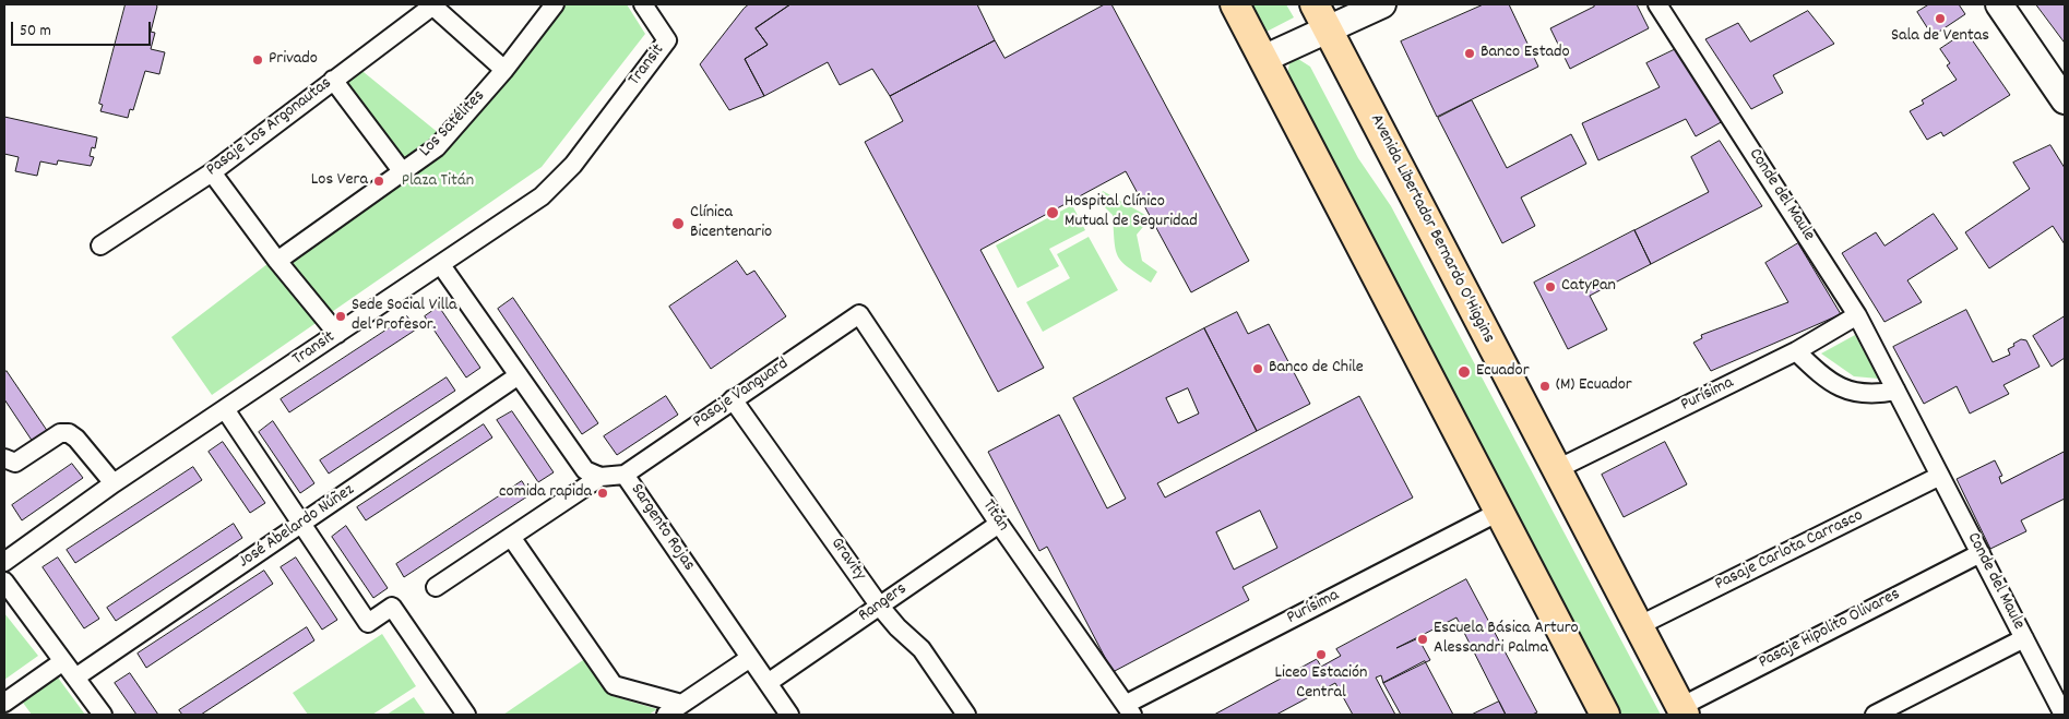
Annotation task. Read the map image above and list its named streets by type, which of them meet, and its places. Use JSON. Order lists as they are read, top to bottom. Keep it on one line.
{"streets":{"main road":["Avenida Libertador Bernardo O'Higgins"],"street":["Transit","Los Satélites","Pasaje Los Argonautas","Conde del Maule","Pasaje Vanguard","Purísima","Titán","José Abelardo Núñez","Sargento Rojas","Pasaje Carlota Carrasco","Gravity","Rangers","Pasaje Hipolito Olivares"]},"crossings":[["Conde del Maule","Purísima"],["Conde del Maule","Pasaje Carlota Carrasco"],["Conde del Maule","Pasaje Hipolito Olivares"],["Avenida Libertador Bernardo O'Higgins","Purísima"],["Avenida Libertador Bernardo O'Higgins","Pasaje Carlota Carrasco"],["Avenida Libertador Bernardo O'Higgins","Pasaje Hipolito Olivares"],["Pasaje Vanguard","Titán"],["Pasaje Vanguard","Sargento Rojas"],["Pasaje Vanguard","Gravity"],["Purísima","Titán"],["Titán","Rangers"],["Sargento Rojas","Rangers"],["Gravity","Rangers"]],"parks":["Plaza Titán"],"places":["Sala de Ventas","Banco Estado","Privado","Los Vera","Hospital Clínico Mutual de Seguridad","Clínica Bicentenario","CatyPan","Sede Social Villa del Profesor.","Banco de Chile","Ecuador","(M) Ecuador","comida rapida","Escuela Básica Arturo Alessandri Palma","Liceo Estación Central"],"scale_bar":"50 m"}
